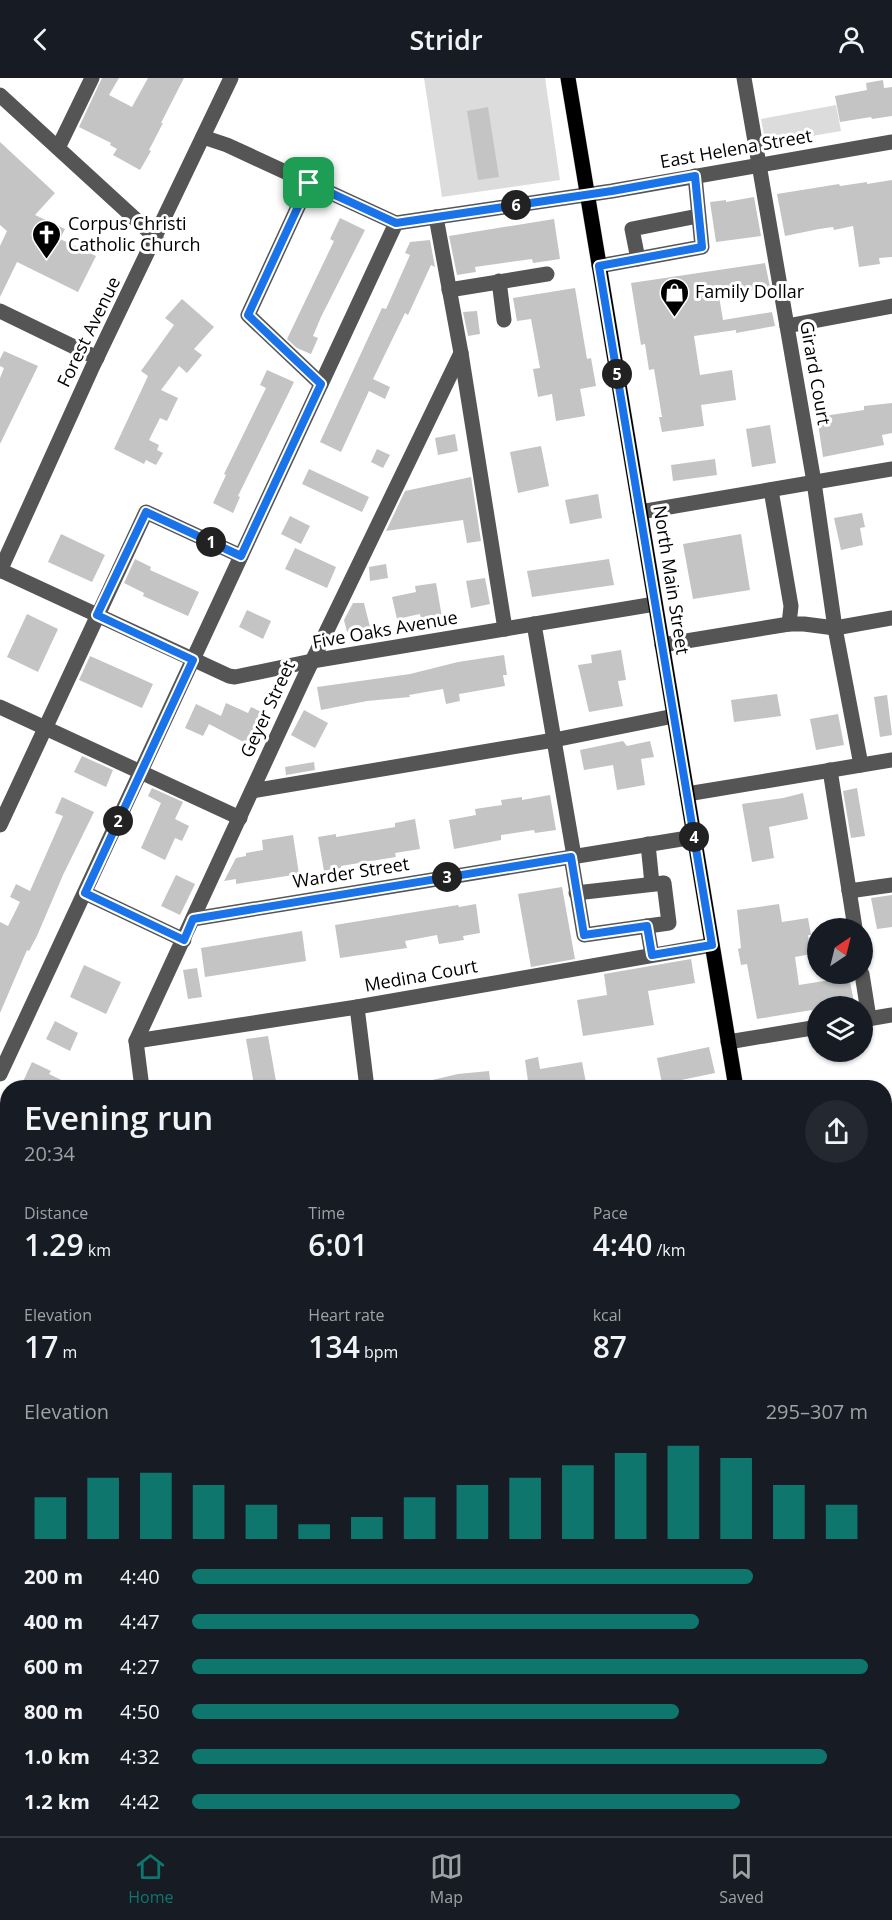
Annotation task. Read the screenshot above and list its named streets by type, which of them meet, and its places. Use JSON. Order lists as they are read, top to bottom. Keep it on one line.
{"streets":{"main road":["North Main Street"],"street":["East Helena Street","Forest Avenue","Girard Court","Five Oaks Avenue","Geyer Street","Warder Street","Medina Court"]},"crossings":[["East Helena Street","Girard Court"],["East Helena Street","North Main Street"],["Forest Avenue","Five Oaks Avenue"],["North Main Street","Five Oaks Avenue"],["North Main Street","Warder Street"],["North Main Street","Medina Court"],["Five Oaks Avenue","Geyer Street"],["Geyer Street","Warder Street"],["Geyer Street","Medina Court"]],"places":{"church":["Corpus Christi Catholic Church"],"shop":["Family Dollar"]},"north":"top right","page":{"header":"Stridr","pins":["6","5","1","2","4","3"],"heading":["Evening run","20:34"],"stats":[["Distance","1.29 km"],["Time","6:01"],["Pace","4:40 /km"],["Elevation","17 m"],["Heart rate","134 bpm"],["kcal","87"]],"chart":["Elevation","295–307 m"],"list":[{"name":"200 m","note":"4:40"},{"name":"400 m","note":"4:47"},{"name":"600 m","note":"4:27"},{"name":"800 m","note":"4:50"},{"name":"1.0 km","note":"4:32"},{"name":"1.2 km","note":"4:42"}],"tabs":["Home","Map","Saved"]}}
